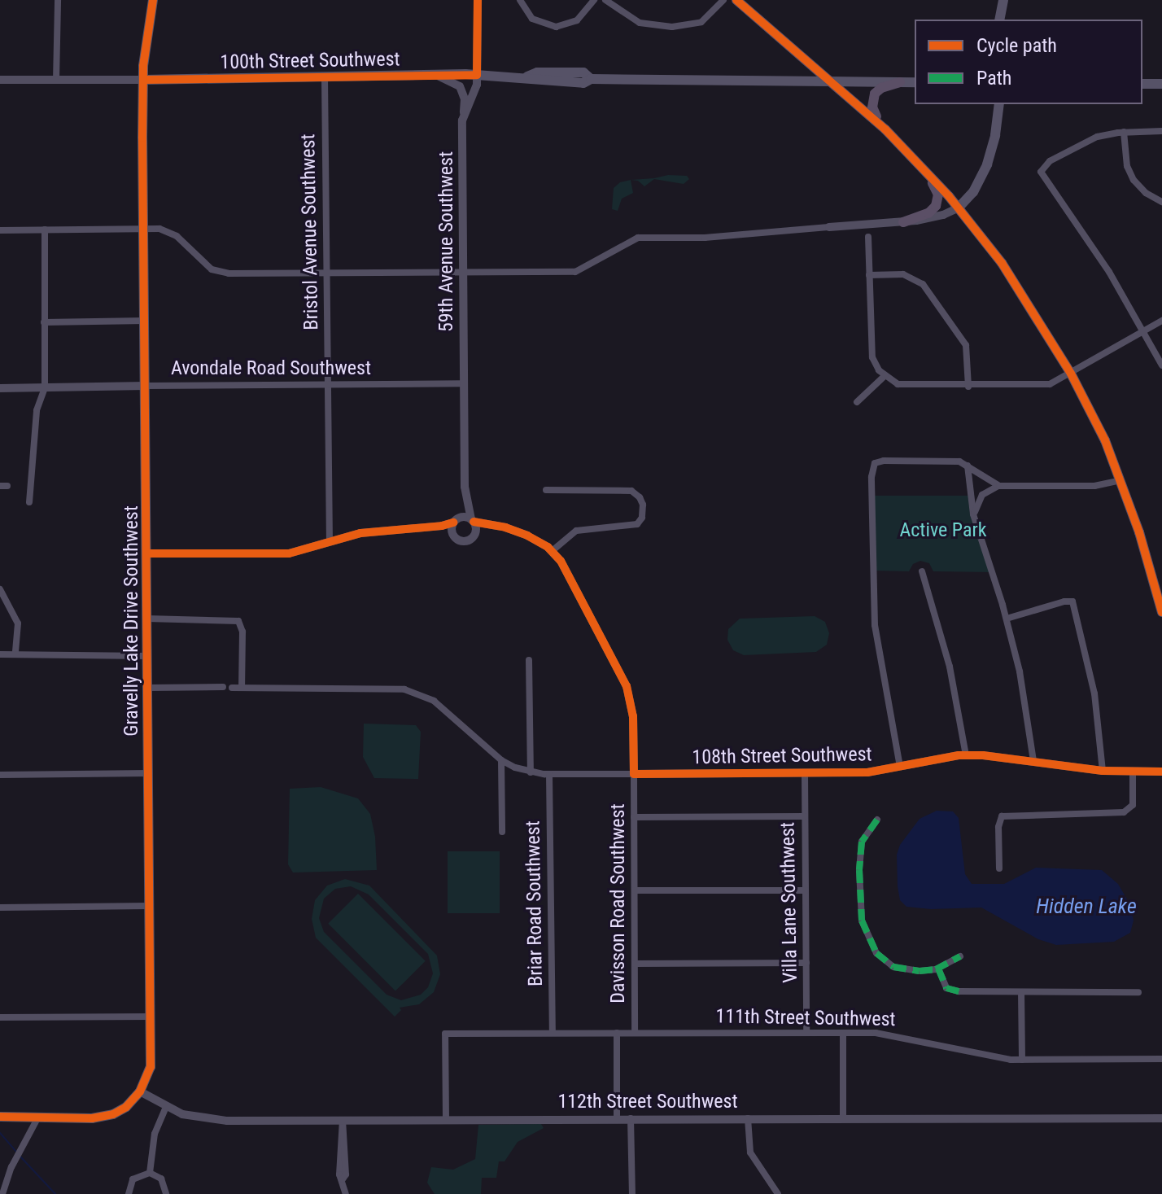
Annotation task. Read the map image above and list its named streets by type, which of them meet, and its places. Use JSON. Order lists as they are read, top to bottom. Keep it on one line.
{"streets":{"main road":["100th Street Southwest","Gravelly Lake Drive Southwest"],"street":["Bristol Avenue Southwest","59th Avenue Southwest","Avondale Road Southwest","108th Street Southwest","Villa Lane Southwest","Briar Road Southwest","Davisson Road Southwest","111th Street Southwest","112th Street Southwest"]},"crossings":[["100th Street Southwest","Bristol Avenue Southwest"],["100th Street Southwest","59th Avenue Southwest"],["100th Street Southwest","Gravelly Lake Drive Southwest"],["Bristol Avenue Southwest","Avondale Road Southwest"],["59th Avenue Southwest","Avondale Road Southwest"],["Avondale Road Southwest","Gravelly Lake Drive Southwest"],["Gravelly Lake Drive Southwest","112th Street Southwest"],["108th Street Southwest","Villa Lane Southwest"],["108th Street Southwest","Davisson Road Southwest"],["Villa Lane Southwest","111th Street Southwest"],["Briar Road Southwest","111th Street Southwest"],["Davisson Road Southwest","111th Street Southwest"],["111th Street Southwest","112th Street Southwest"]],"water":["Hidden Lake"],"parks":["Active Park"],"legend":["Cycle path","Path"]}
